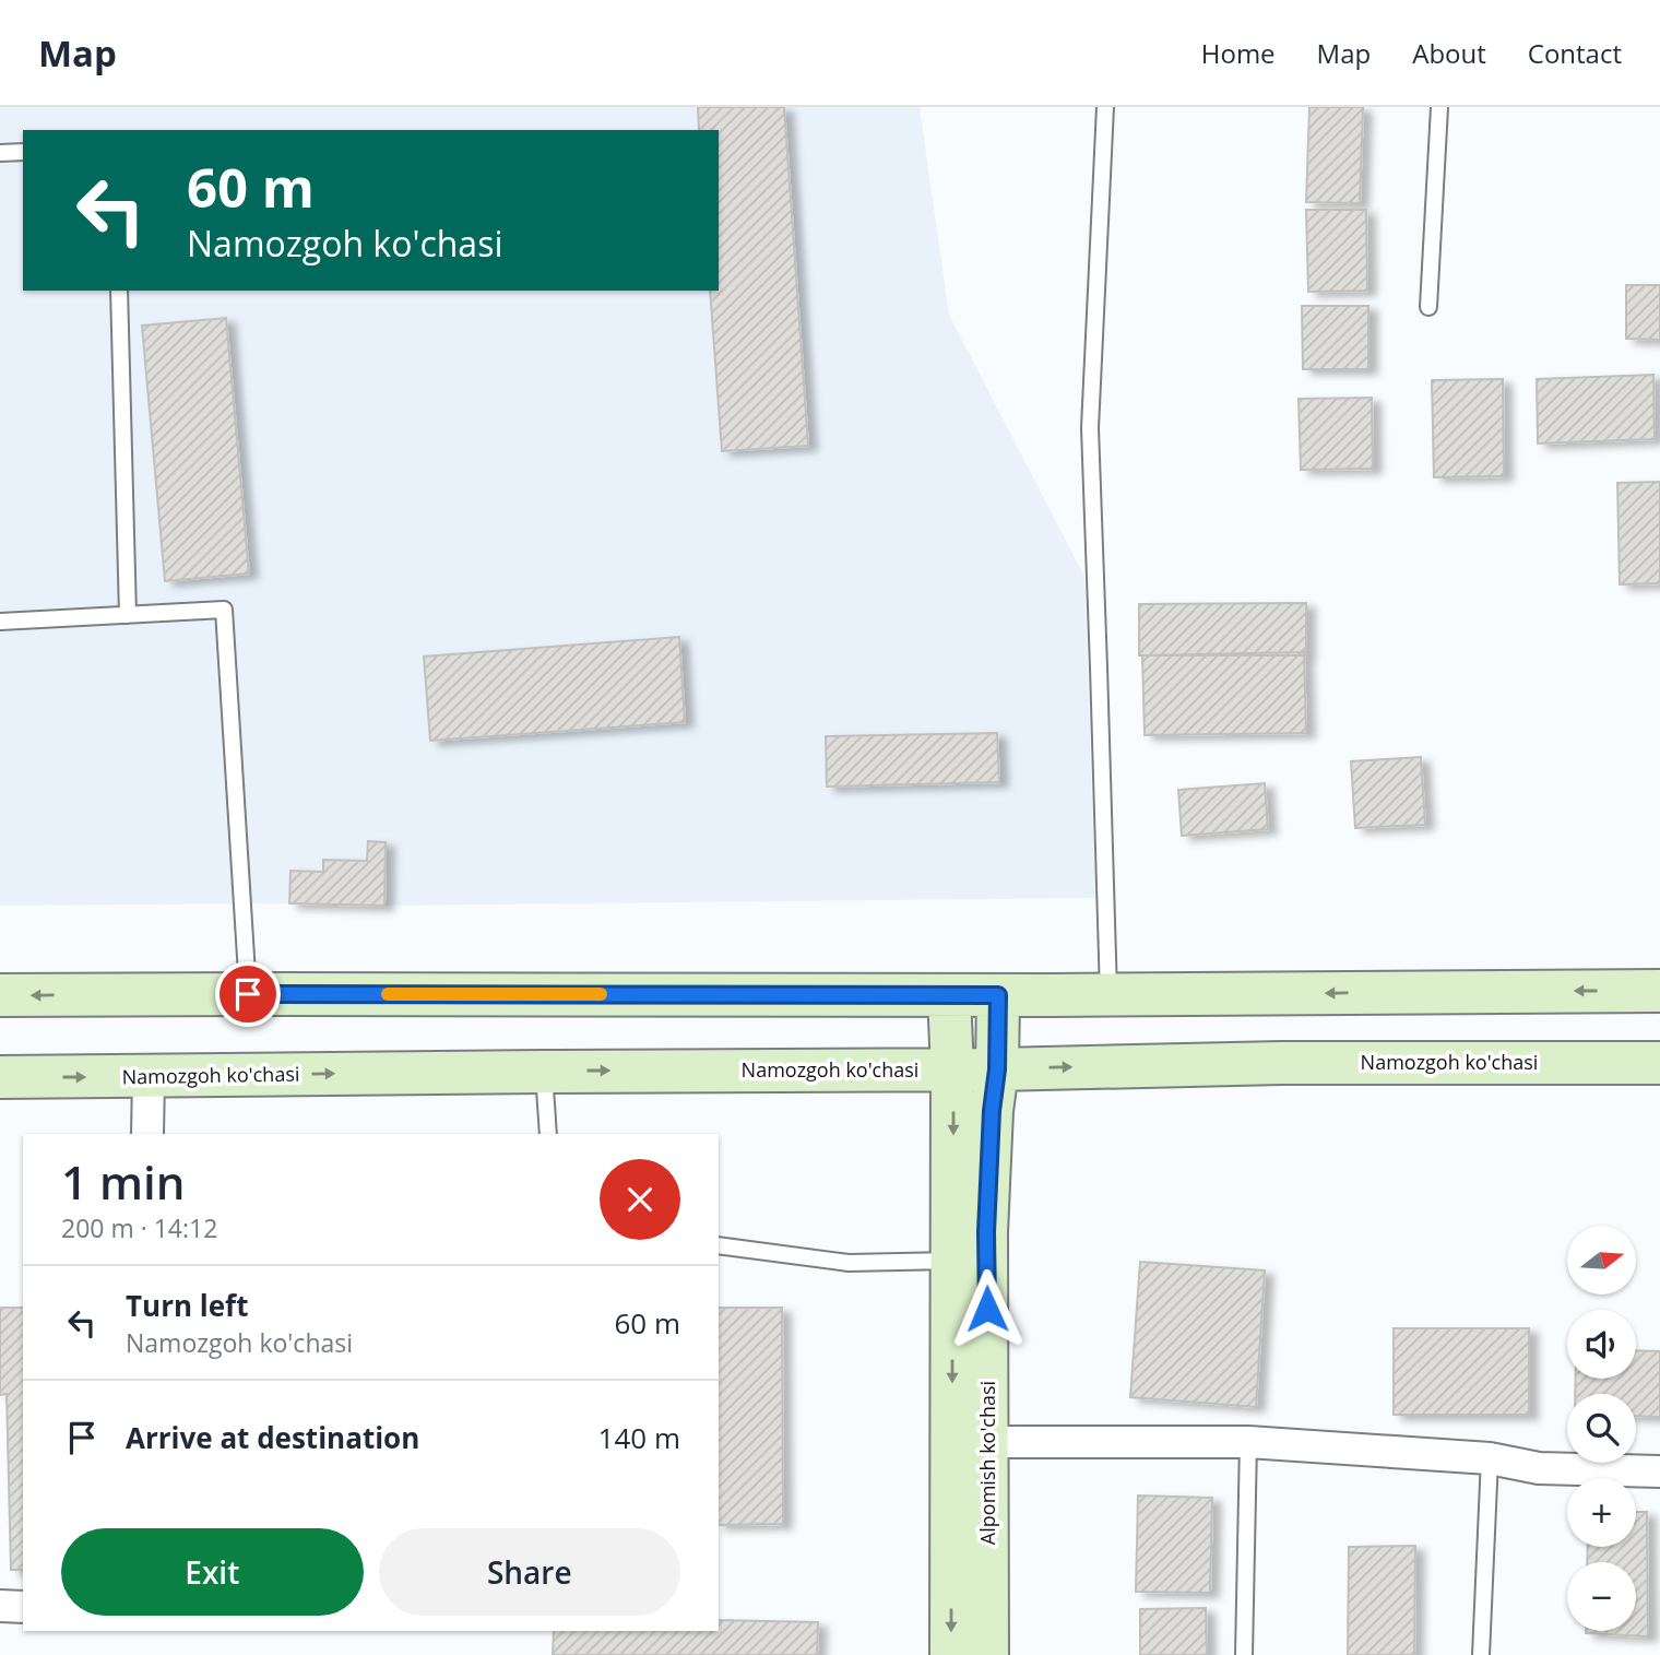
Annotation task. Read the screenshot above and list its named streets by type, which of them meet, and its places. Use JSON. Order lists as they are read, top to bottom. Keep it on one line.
{"streets":{"main road":["Namozgoh ko'chasi","Alpomish ko'chasi"]},"crossings":[["Namozgoh ko'chasi","Alpomish ko'chasi"]],"north":"right","page":{"header":"Map","nav":["Home","Map","About","Contact"],"turn":["60 m","Namozgoh ko'chasi"],"heading":["1 min","200 m · 14:12"],"map_buttons":["+","−"],"list":[{"name":"Turn left","note":"Namozgoh ko'chasi","value":"60 m"},{"name":"Arrive at destination","value":"140 m"}],"buttons":["Exit","Share"]}}
